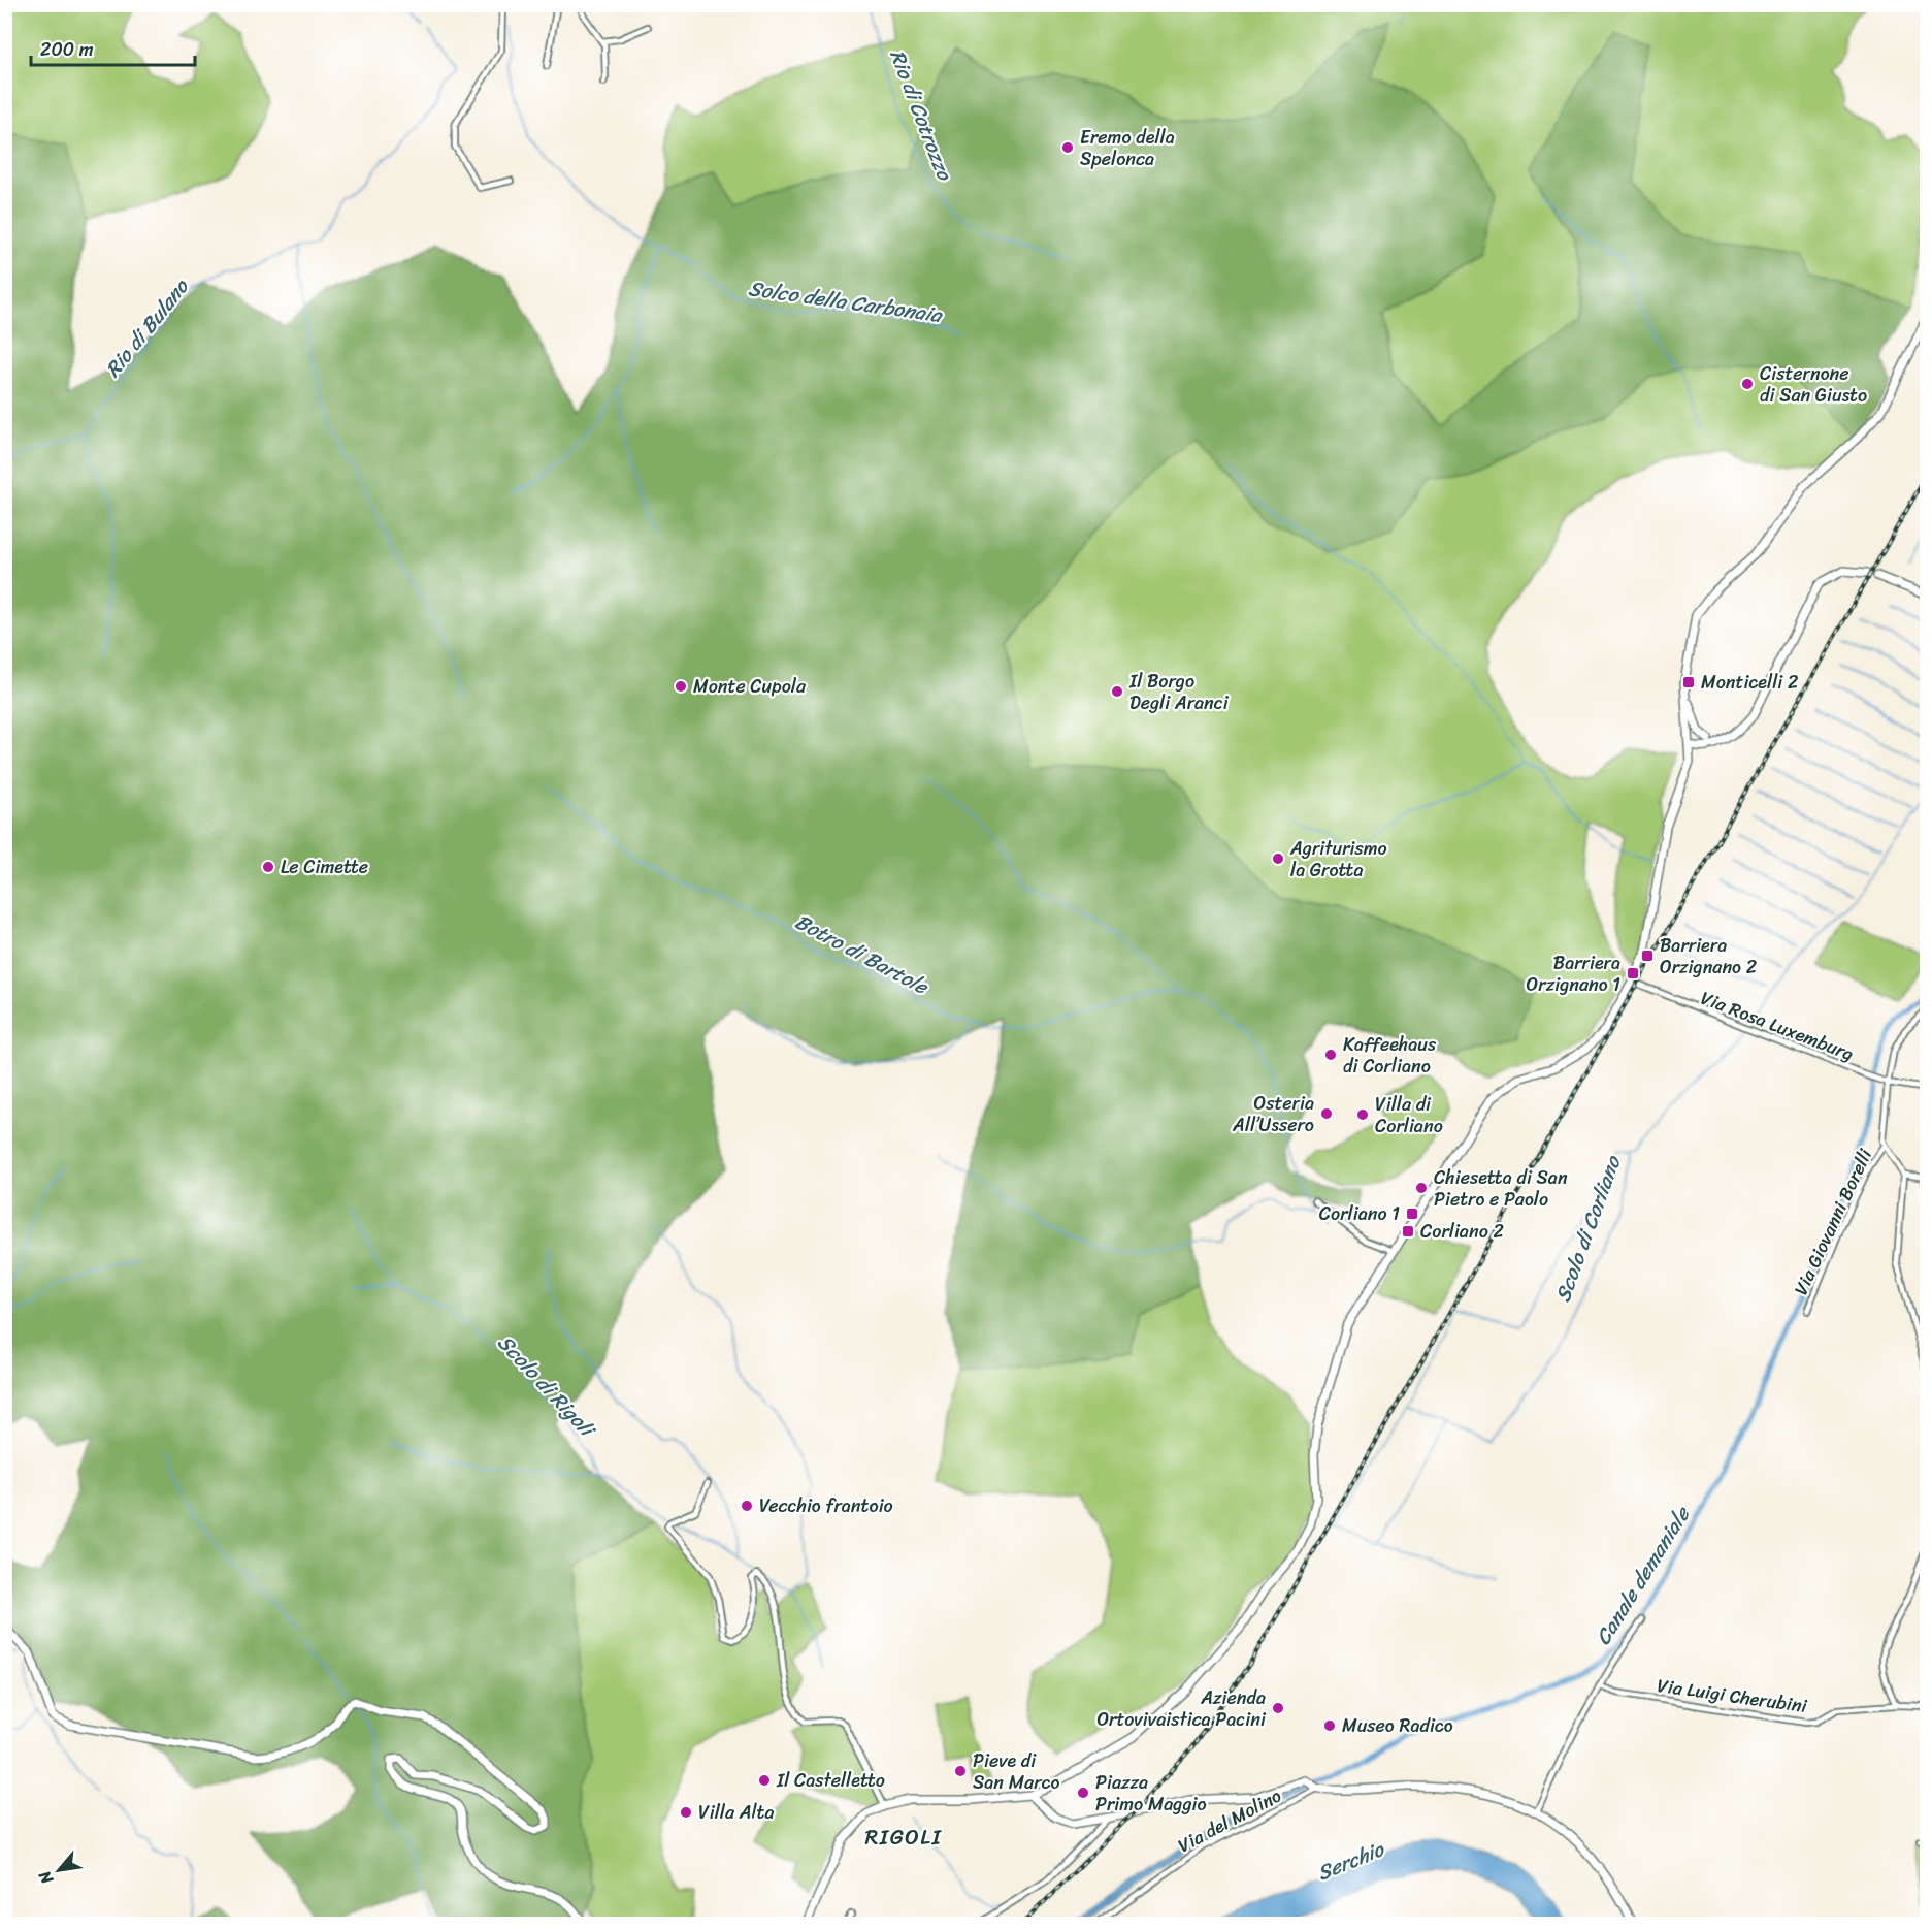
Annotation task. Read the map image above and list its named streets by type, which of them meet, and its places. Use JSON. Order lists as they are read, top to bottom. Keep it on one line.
{"streets":{"street":["Via Rosa Luxemburg","Via Giovanni Borelli","Via Luigi Cherubini","Via del Molino"]},"districts":["RIGOLI"],"water":["Rio di Cotrozzo","Solco della Carbonaia","Rio di Bulano","Botro di Bartole","Scolo di Corliano","Scolo di Rigoli","Canale demaniale","Serchio"],"places":{"other":["Eremo della Spelonca","Cisternone di San Giusto","Monte Cupola","Il Borgo Degli Aranci","Agriturismo la Grotta","Le Cimette","Kaffeehaus di Corliano","Osteria All’Ussero","Villa di Corliano","Chiesetta di San Pietro e Paolo","Vecchio frantoio","Azienda Ortovivaistica Pacini","Museo Radico","Pieve di San Marco","Il Castelletto","Piazza Primo Maggio","Villa Alta"],"transit":["Monticelli 2","Barriera Orzignano 2","Barriera Orzignano 1","Corliano 1","Corliano 2"]},"scale_bar":"200 m","north":"bottom left"}
